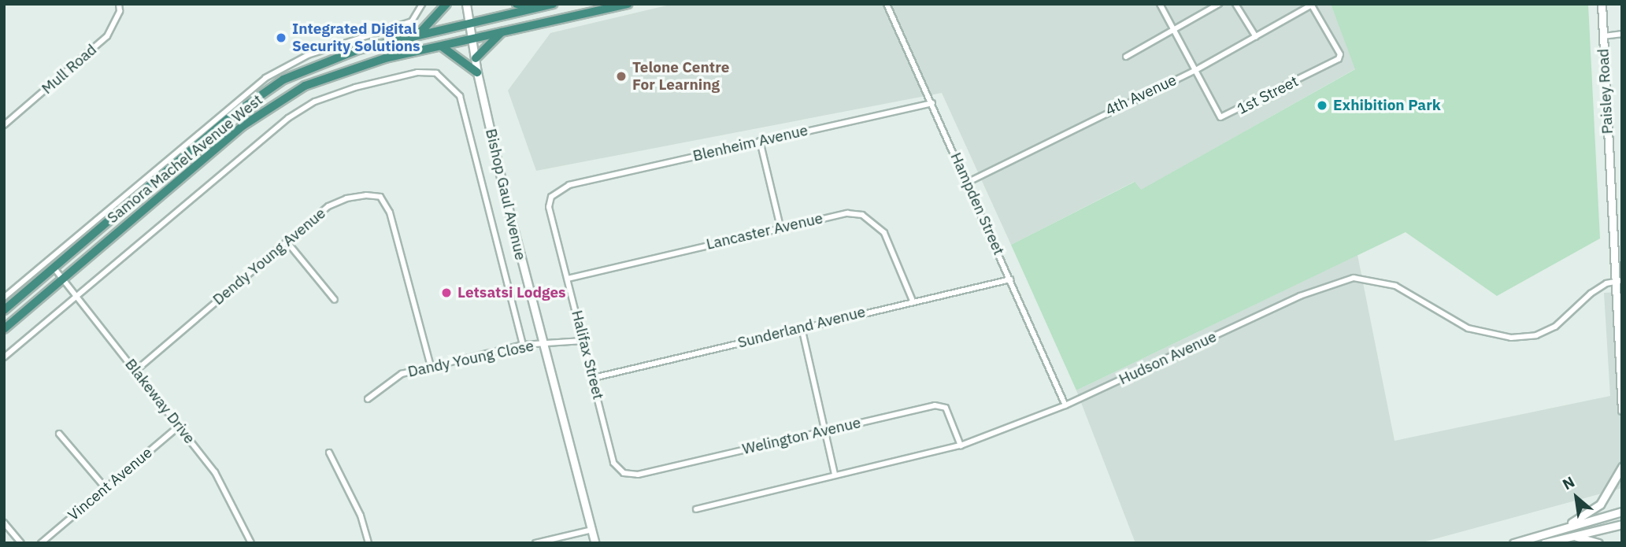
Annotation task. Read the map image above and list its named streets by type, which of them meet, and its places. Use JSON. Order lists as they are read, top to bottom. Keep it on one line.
{"streets":{"highway":["Samora Machel Avenue West"],"main road":["Paisley Road","Bishop Gaul Avenue"],"street":["Mull Road","4th Avenue","1st Street","Blenheim Avenue","Hampden Street","Lancaster Avenue","Dendy Young Avenue","Sunderland Avenue","Halifax Street","Hudson Avenue","Dandy Young Close","Blakeway Drive","Welington Avenue","Vincent Avenue"]},"crossings":[["Paisley Road","Hudson Avenue"],["4th Avenue","1st Street"],["4th Avenue","Hampden Street"],["Blenheim Avenue","Hampden Street"],["Blenheim Avenue","Halifax Street"],["Samora Machel Avenue West","Bishop Gaul Avenue"],["Samora Machel Avenue West","Blakeway Drive"],["Bishop Gaul Avenue","Dandy Young Close"],["Bishop Gaul Avenue","Blakeway Drive"],["Hampden Street","Sunderland Avenue"],["Hampden Street","Hudson Avenue"],["Lancaster Avenue","Sunderland Avenue"],["Lancaster Avenue","Halifax Street"],["Dendy Young Avenue","Dandy Young Close"],["Dendy Young Avenue","Blakeway Drive"],["Sunderland Avenue","Halifax Street"],["Halifax Street","Dandy Young Close"],["Halifax Street","Welington Avenue"],["Hudson Avenue","Welington Avenue"],["Blakeway Drive","Vincent Avenue"]],"places":["Integrated Digital Security Solutions","Telone Centre For Learning","Exhibition Park","Letsatsi Lodges"],"north":"top left"}
